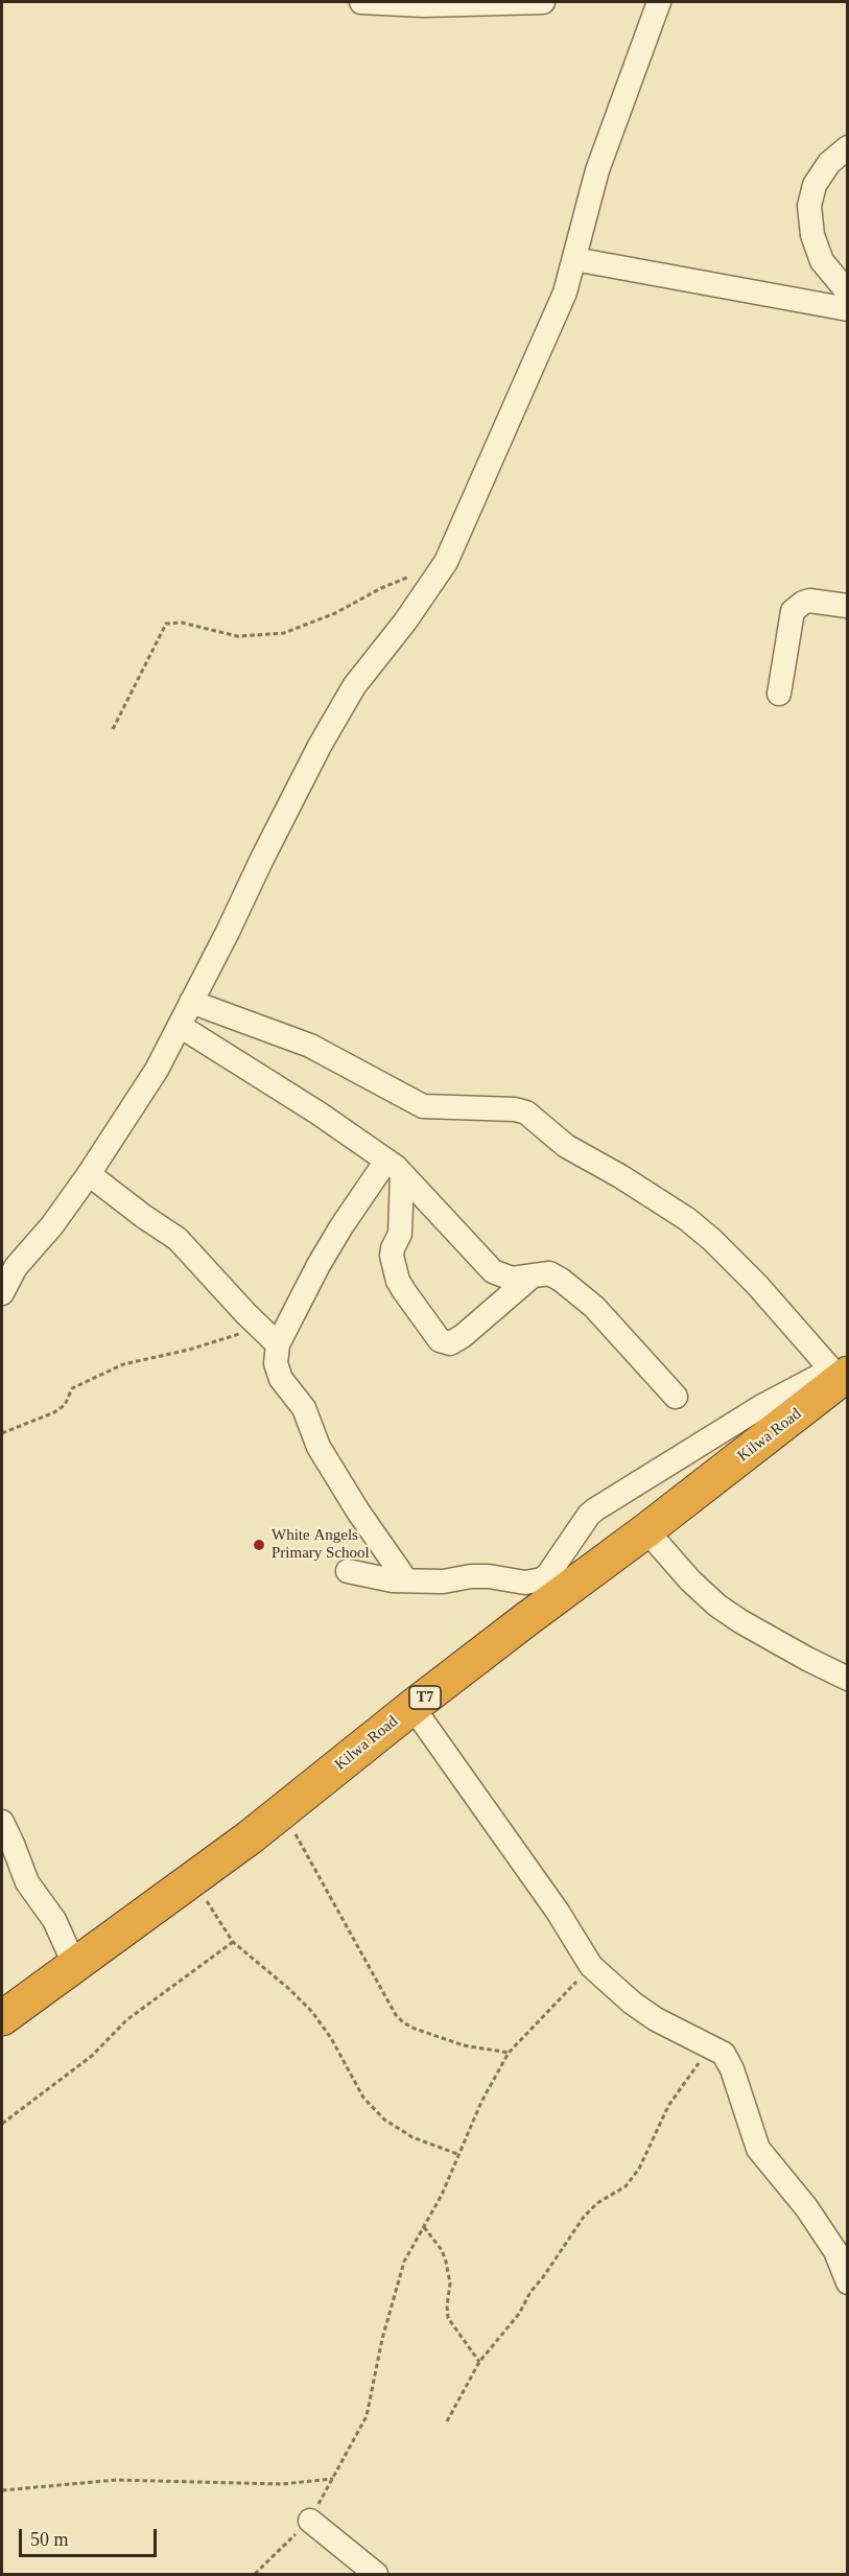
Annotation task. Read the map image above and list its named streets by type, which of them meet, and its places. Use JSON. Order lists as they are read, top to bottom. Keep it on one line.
{"streets":{"highway":["Kilwa Road","T7"]},"places":["White Angels Primary School"],"scale_bar":"50 m"}
